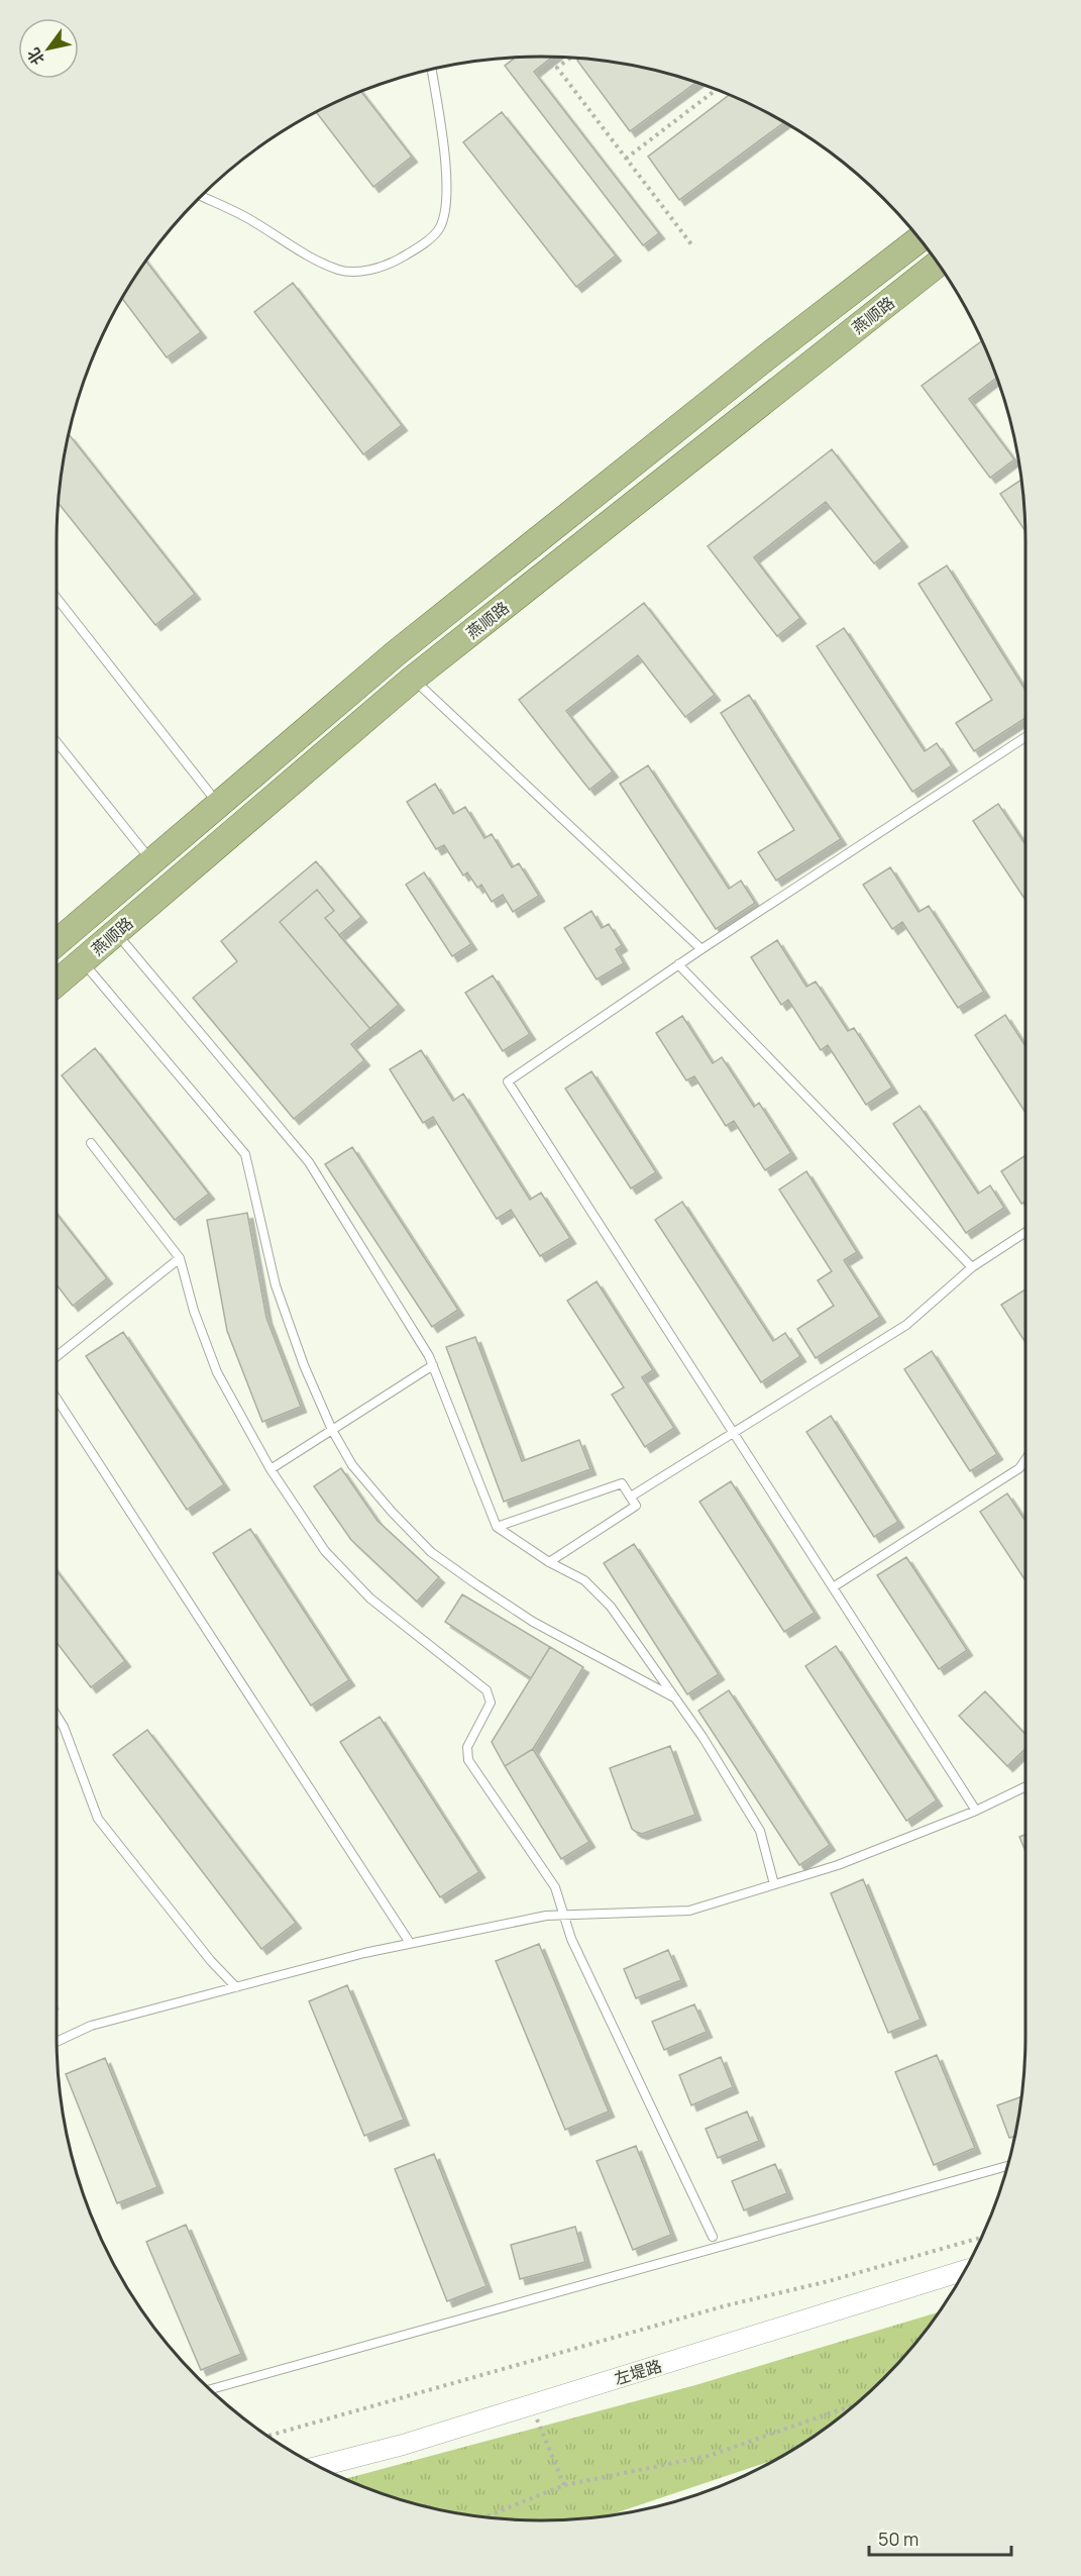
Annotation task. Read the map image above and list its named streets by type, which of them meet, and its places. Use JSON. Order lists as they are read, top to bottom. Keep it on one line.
{"streets":{"main road":["燕顺路"],"street":["左堤路"]},"scale_bar":"50 m","north":"bottom left"}
